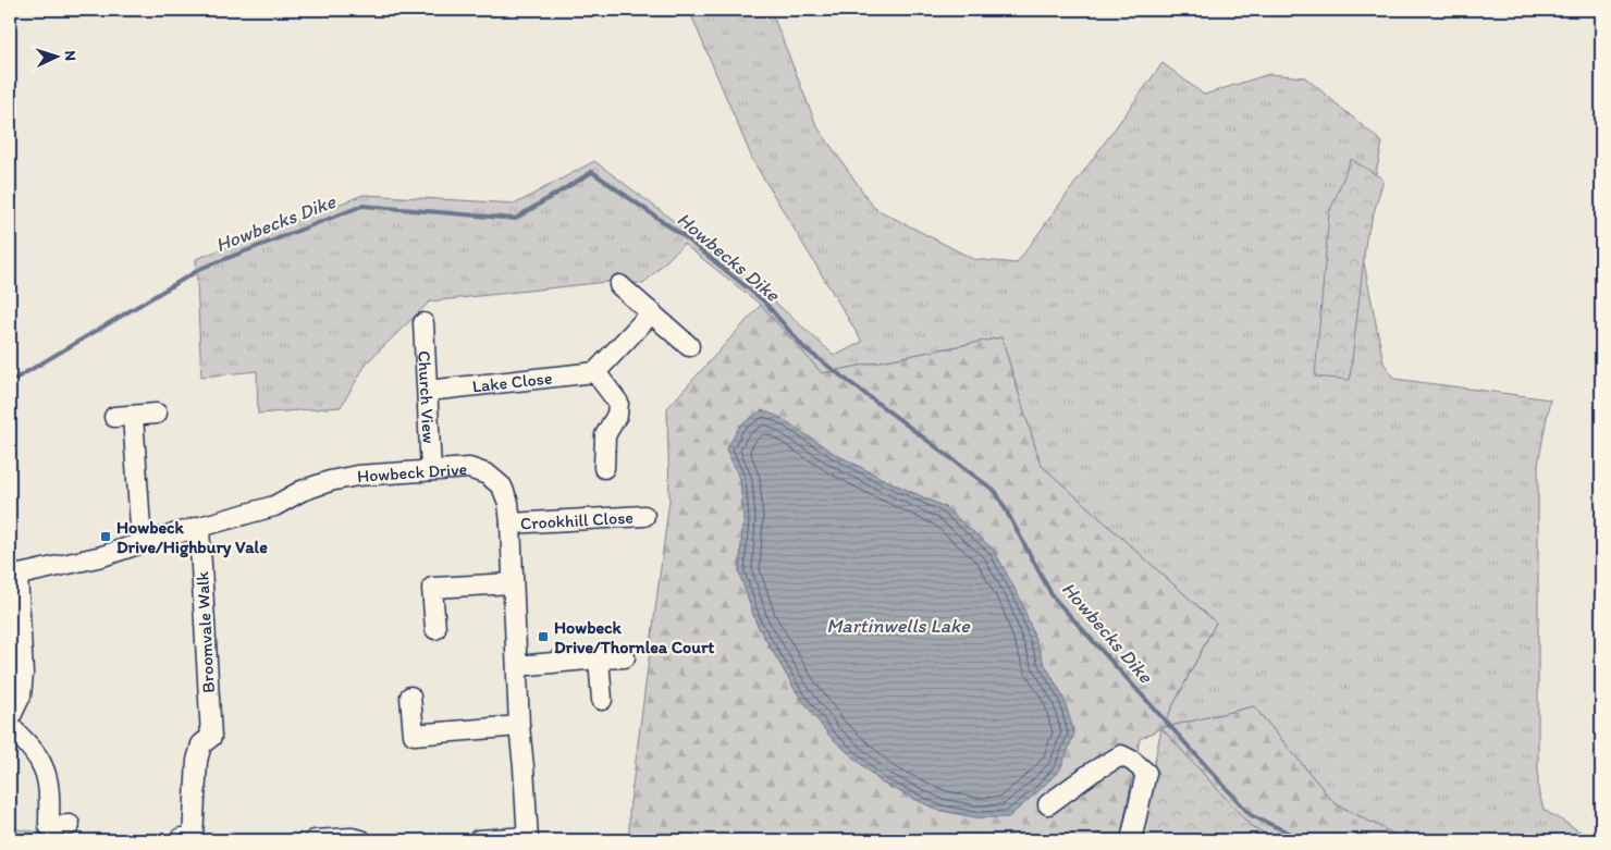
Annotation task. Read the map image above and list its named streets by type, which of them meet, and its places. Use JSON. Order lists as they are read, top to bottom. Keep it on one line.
{"streets":{"street":["Lake Close","Church View","Howbeck Drive","Crookhill Close","Broomvale Walk"]},"crossings":[["Lake Close","Church View"],["Church View","Howbeck Drive"],["Howbeck Drive","Crookhill Close"],["Howbeck Drive","Broomvale Walk"]],"water":["Howbecks Dike","Martinwells Lake"],"places":{"transit":["Howbeck Drive/Highbury Vale","Howbeck Drive/Thornlea Court"]},"north":"right"}
